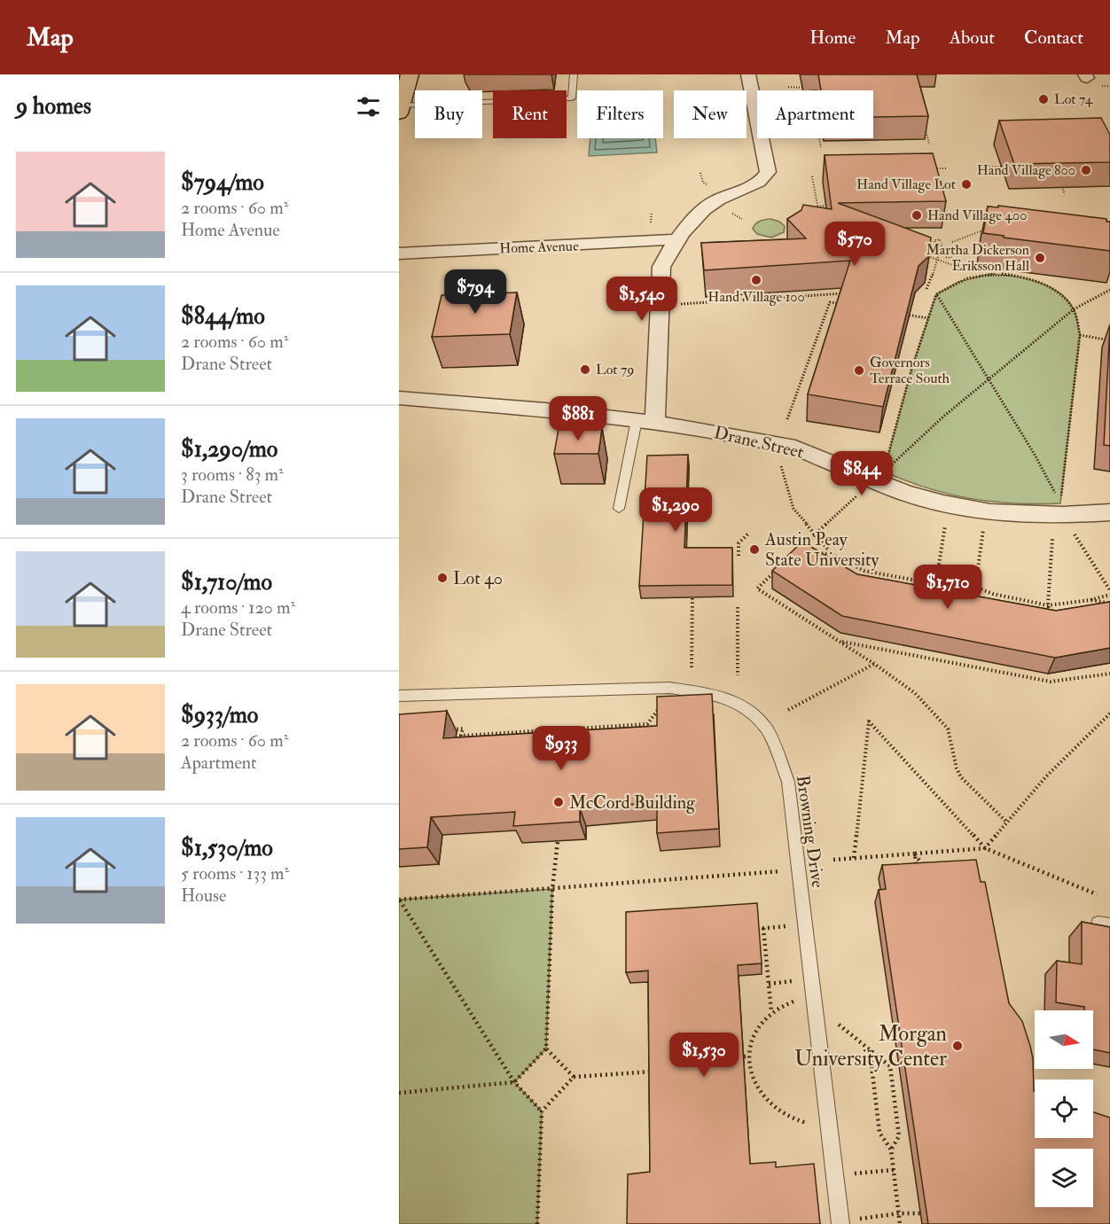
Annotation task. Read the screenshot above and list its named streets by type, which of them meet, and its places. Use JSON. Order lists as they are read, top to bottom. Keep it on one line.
{"streets":{"street":["Home Avenue","Drane Street"],"lane":["Browning Drive"]},"places":["Lot 74","Hand Village 800","Hand Village Lot","Hand Village 400","Martha Dickerson Eriksson Hall","Hand Village 100","Lot 79","Governors Terrace South","Austin Peay State University","Lot 40","McCord Building","Morgan University Center"],"north":"right","page":{"header":"Map","nav":["Home","Map","About","Contact"],"heading":"9 homes","chip":["Buy","Rent","Filters","New","Apartment"],"list":[{"name":"$794/mo","note":"2 rooms · 60 m² · Home Avenue"},{"name":"$844/mo","note":"2 rooms · 60 m² · Drane Street"},{"name":"$1,290/mo","note":"3 rooms · 83 m² · Drane Street"},{"name":"$1,710/mo","note":"4 rooms · 120 m² · Drane Street"},{"name":"$933/mo","note":"2 rooms · 60 m² · Apartment"},{"name":"$1,530/mo","note":"5 rooms · 133 m² · House"}],"price":["$570","$794","$1,540","$881","$844","$1,290","$1,710","$933","$1,530"]}}
